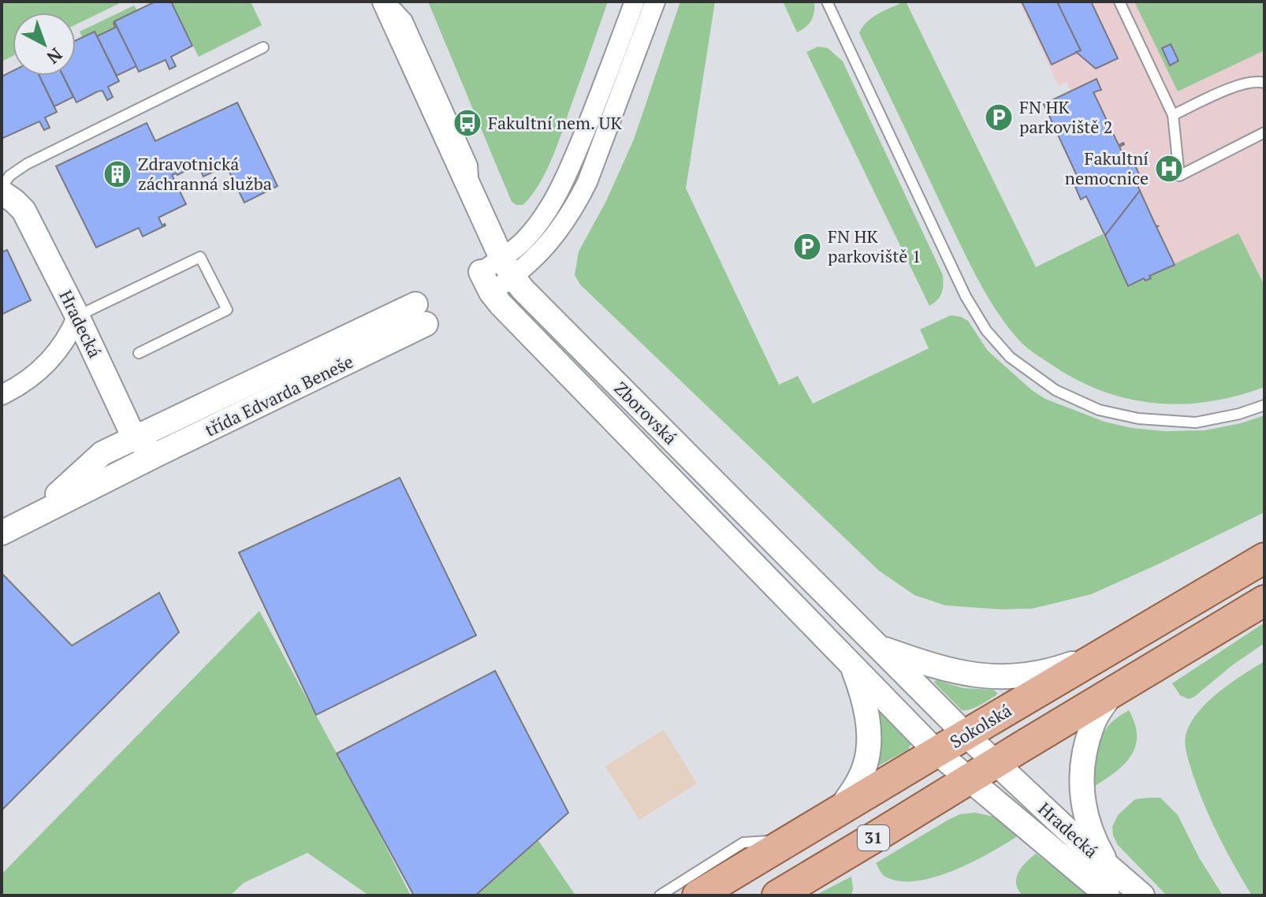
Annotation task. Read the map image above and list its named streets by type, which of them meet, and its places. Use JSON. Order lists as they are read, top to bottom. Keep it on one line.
{"streets":{"main road":["Sokolská","31"],"street":["Hradecká","třída Edvarda Beneše","Zborovská"]},"crossings":[["Hradecká","třída Edvarda Beneše"],["Hradecká","Zborovská"],["Hradecká","31"],["Zborovská","Sokolská"],["Zborovská","31"]],"places":{"parking":["FN HK parkoviště 2","FN HK parkoviště 1"],"bus stop":["Fakultní nem. UK"],"hospital":["Fakultní nemocnice"],"building":["Zdravotnická záchranná služba"]},"north":"bottom right"}
